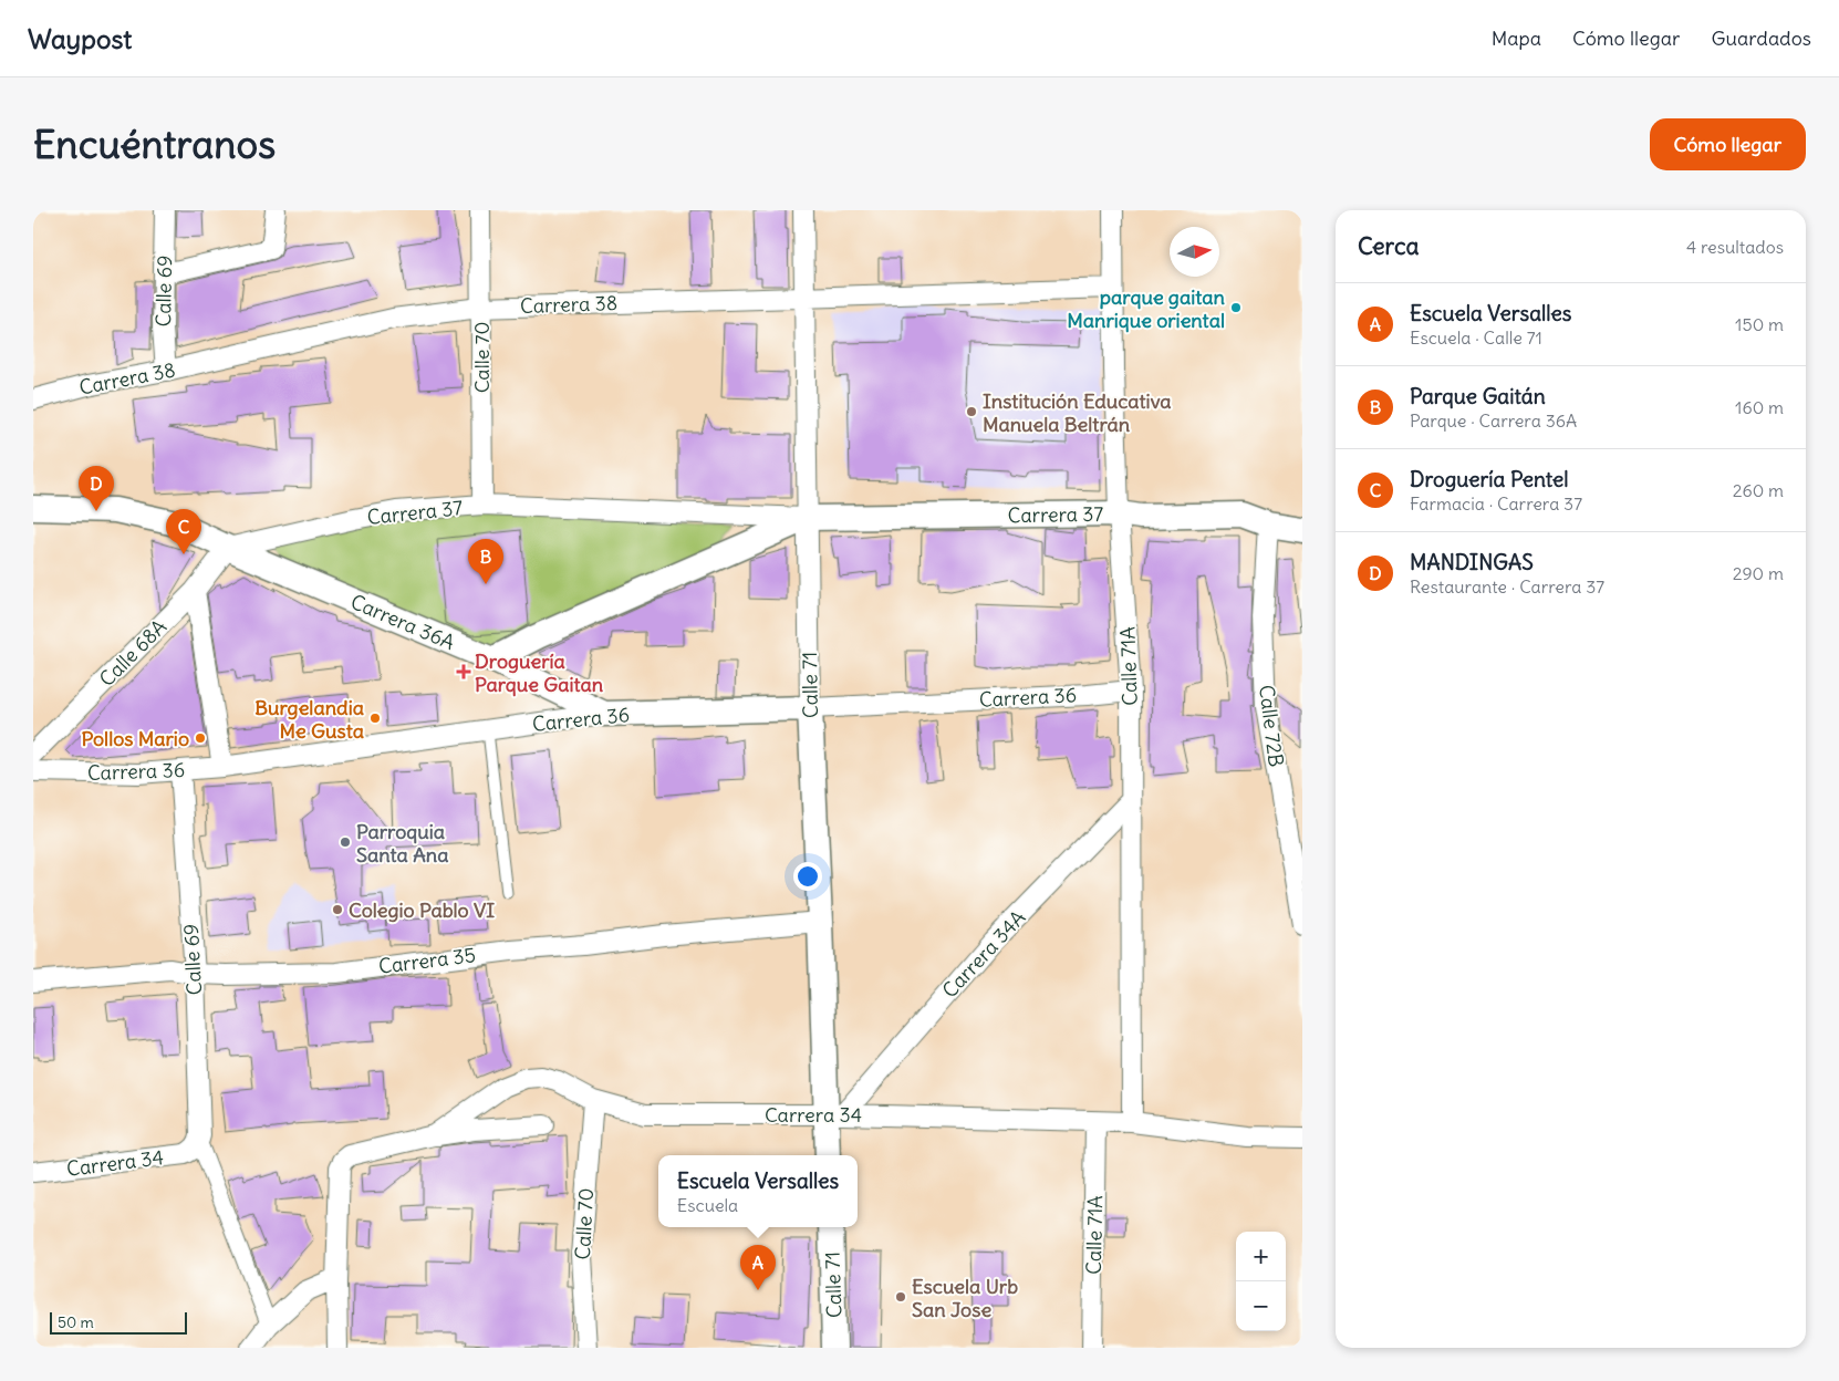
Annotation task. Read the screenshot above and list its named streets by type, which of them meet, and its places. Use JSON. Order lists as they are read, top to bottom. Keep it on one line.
{"streets":{"street":["Calle 69","Carrera 38","Calle 70","Carrera 37","Carrera 36A","Calle 68A","Calle 71A","Calle 71","Carrera 36","Calle 72B","Carrera 34A","Carrera 35","Carrera 34"]},"crossings":[["Calle 69","Carrera 38"],["Calle 69","Carrera 36"],["Calle 69","Carrera 35"],["Calle 69","Carrera 34"],["Carrera 38","Calle 70"],["Carrera 38","Calle 71A"],["Carrera 38","Calle 71"],["Calle 70","Carrera 37"],["Calle 70","Carrera 34"],["Carrera 37","Carrera 36A"],["Carrera 37","Calle 68A"],["Carrera 37","Calle 71A"],["Carrera 37","Calle 71"],["Carrera 37","Calle 72B"],["Carrera 36A","Calle 68A"],["Carrera 36A","Carrera 36"],["Calle 71A","Carrera 36"],["Calle 71A","Carrera 34A"],["Calle 71A","Carrera 34"],["Calle 71","Carrera 36"],["Calle 71","Carrera 34A"],["Calle 71","Carrera 35"],["Calle 71","Carrera 34"],["Carrera 34A","Carrera 34"]],"places":{"other":["parque gaitan Manrique oriental","Institución Educativa Manuela Beltrán","Burgelandia Me Gusta","Pollos Mario","Parroquia Santa Ana","Colegio Pablo VI","Escuela Urb San Jose"],"health":["Droguería Parque Gaitan"]},"scale_bar":"50 m","north":"right","page":{"header":"Waypost","nav":["Mapa","Cómo llegar","Guardados"],"buttons":"Cómo llegar","title":"Encuéntranos","heading":["Cerca","4 resultados"],"list":[{"mark":"A","name":"Escuela Versalles","note":"Escuela · Calle 71","value":"150 m"},{"mark":"B","name":"Parque Gaitán","note":"Parque · Carrera 36A","value":"160 m"},{"mark":"C","name":"Droguería Pentel","note":"Farmacia · Carrera 37","value":"260 m"},{"mark":"D","name":"MANDINGAS","note":"Restaurante · Carrera 37","value":"290 m"}],"pins":["D","C","B","A"],"popup":["Escuela Versalles","Escuela"],"map_buttons":["+","−"],"scale":"50 m"}}
